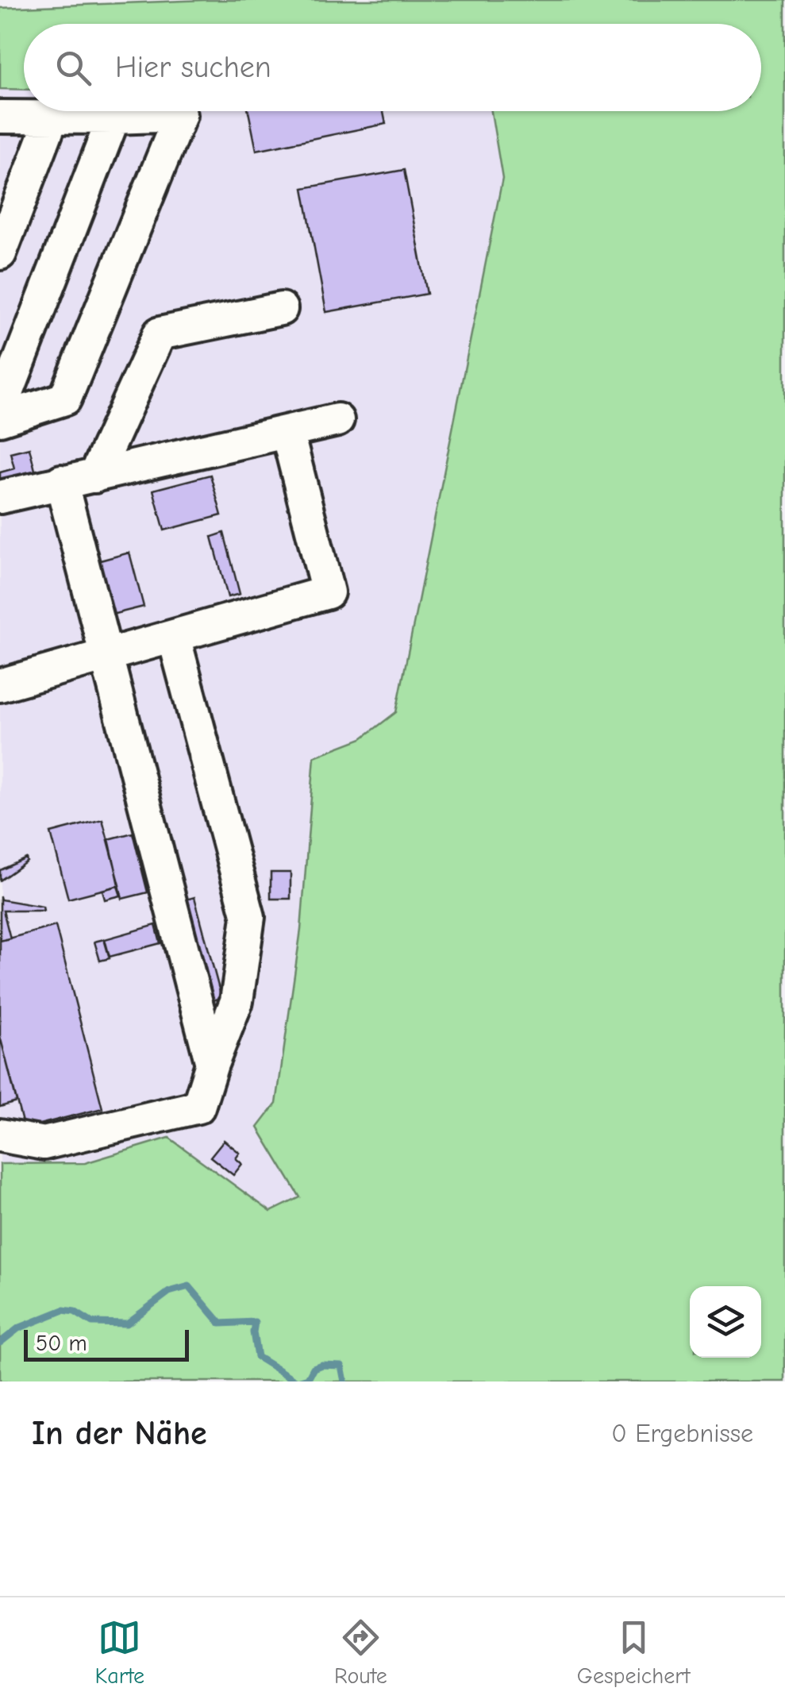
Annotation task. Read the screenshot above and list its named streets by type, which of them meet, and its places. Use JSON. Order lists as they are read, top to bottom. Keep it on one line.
{"scale_bar":"50 m","page":{"search":"Hier suchen","scale":"50 m","heading":["In der Nähe","0 Ergebnisse"],"nav":["Karte","Route","Gespeichert"]}}
